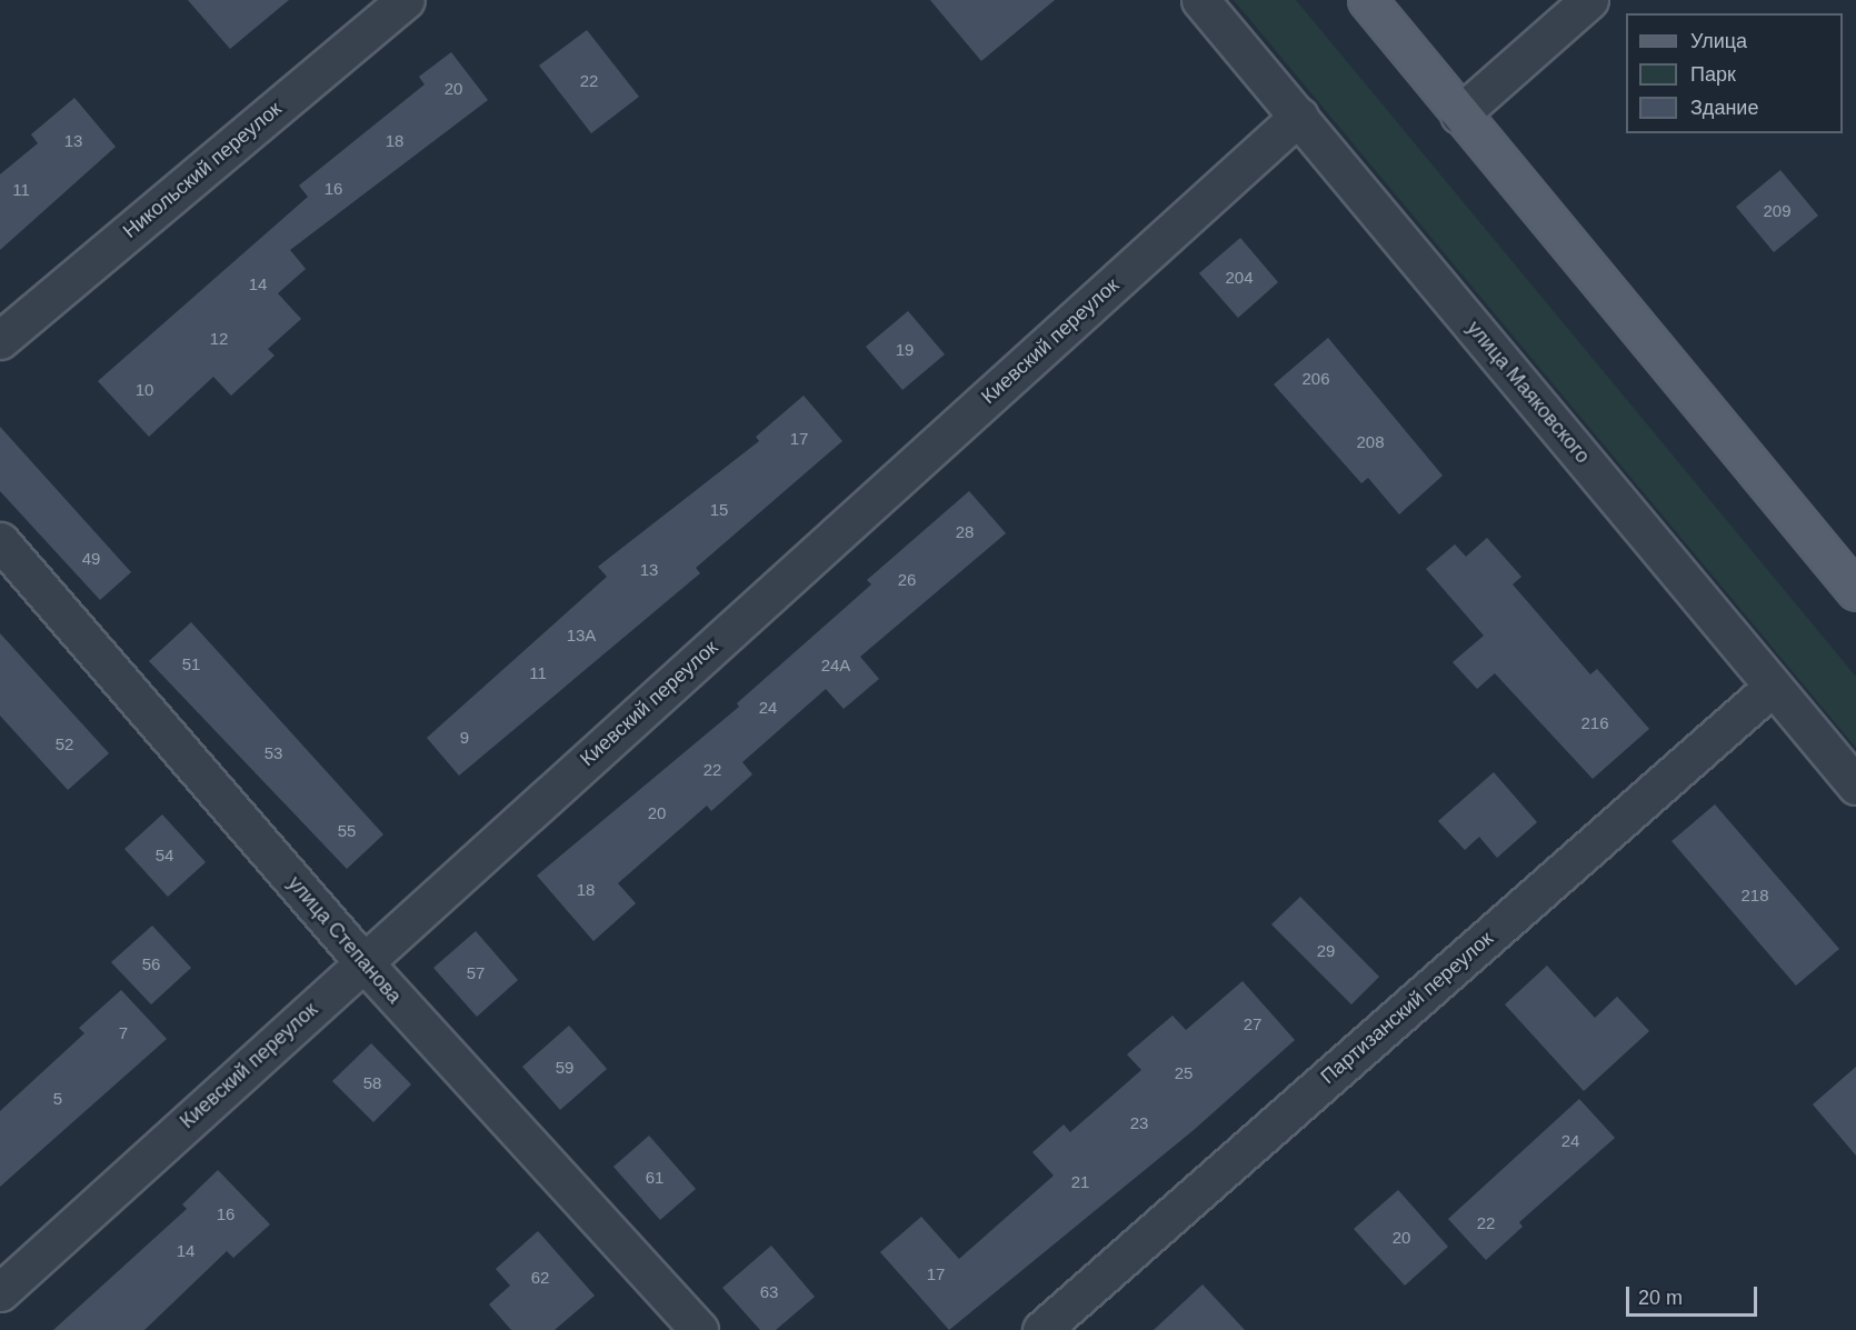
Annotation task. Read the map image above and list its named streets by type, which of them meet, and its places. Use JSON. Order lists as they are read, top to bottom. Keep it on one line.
{"streets":{"street":["Никольский переулок","Киевский переулок","улица Маяковского","улица Степанова","Партизанский переулок"]},"crossings":[["Киевский переулок","улица Маяковского"],["Киевский переулок","улица Степанова"],["улица Маяковского","Партизанский переулок"]],"house_numbers":["22","20","13","18","16","11","209","204","14","12","19","206","10","17","208","15","28","49","13","26","13А","51","24А","11","24","216","9","52","53","22","20","55","54","18","218","29","56","57","27","7","59","25","58","5","23","24","61","21","16","22","20","14","17","62","63"],"legend":["Улица","Парк","Здание"],"scale_bar":"20 m"}
